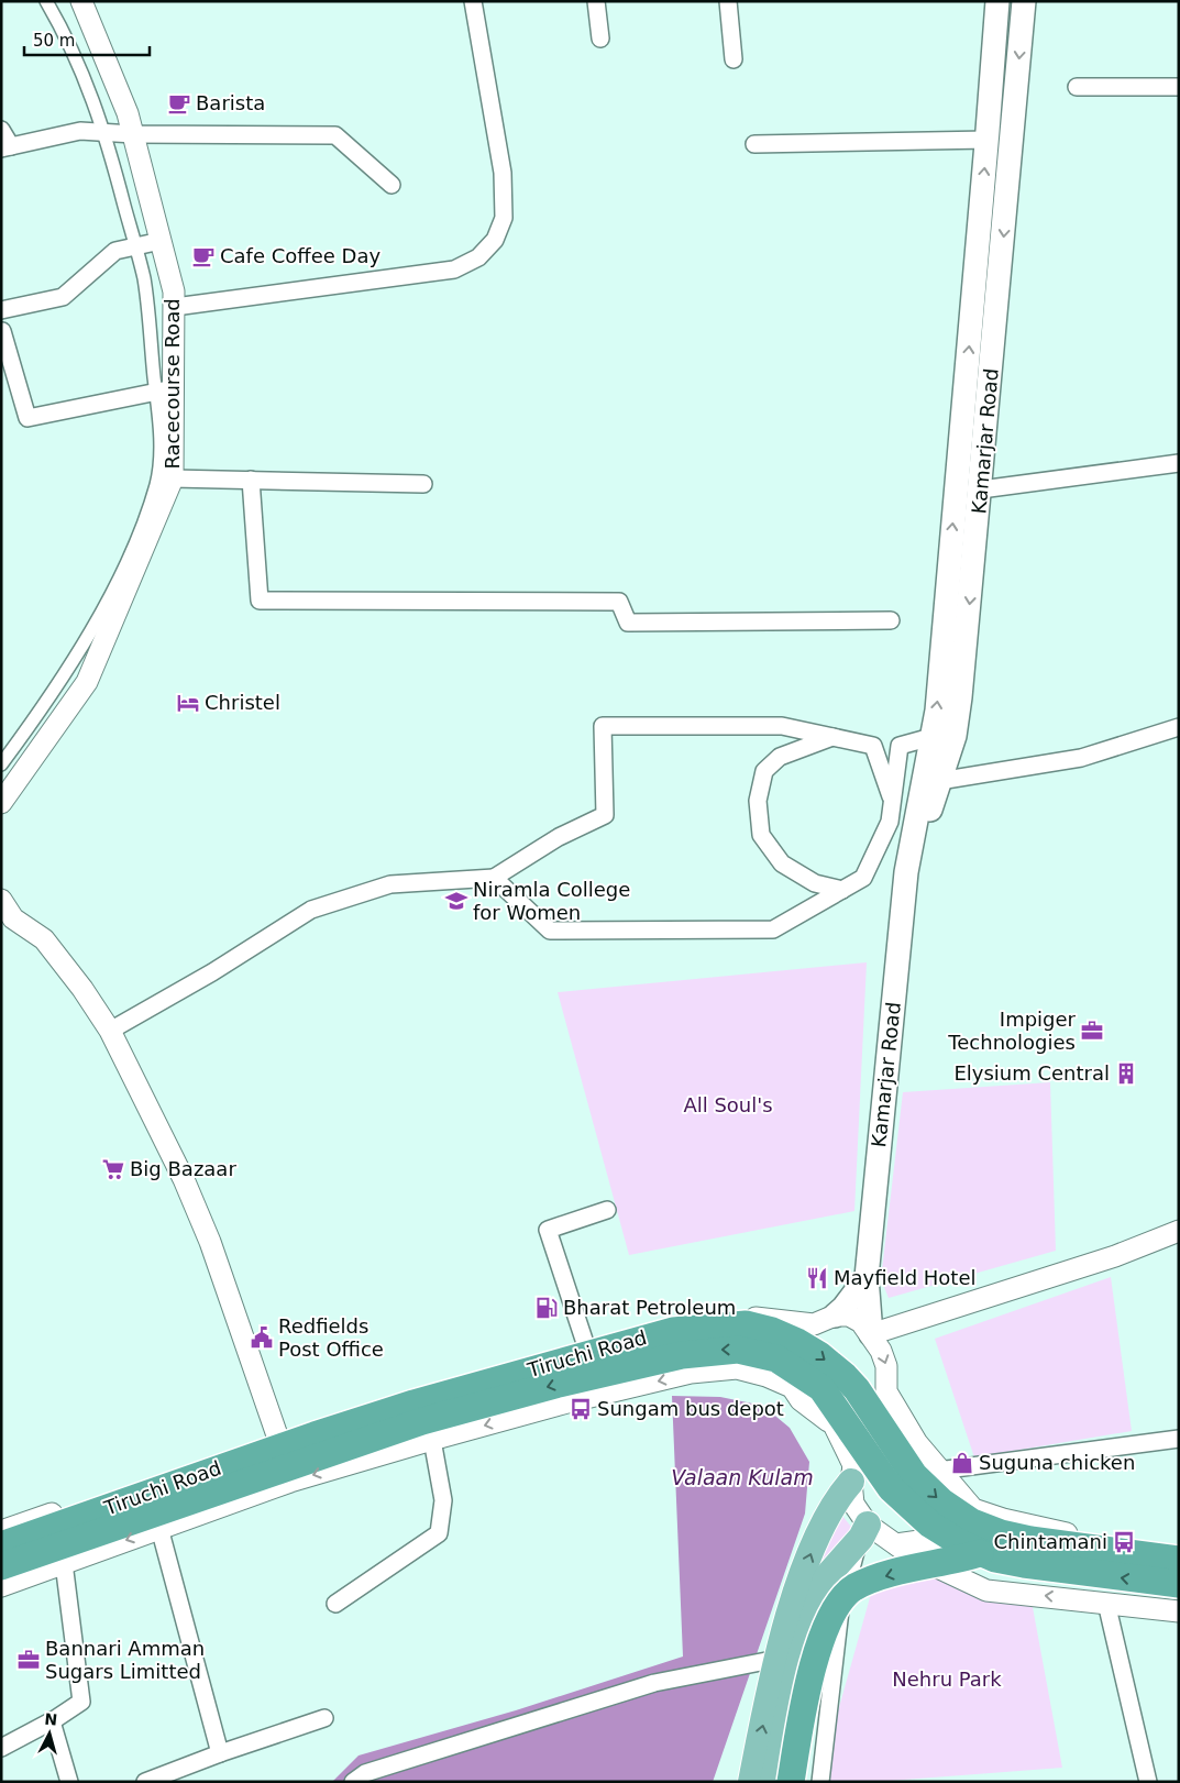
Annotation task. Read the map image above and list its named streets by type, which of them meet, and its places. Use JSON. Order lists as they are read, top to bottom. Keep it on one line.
{"streets":{"highway":["Tiruchi Road"],"main road":["Kamarjar Road"],"street":["Racecourse Road"]},"crossings":[["Kamarjar Road","Tiruchi Road"]],"water":["Valaan Kulam"],"parks":["All Soul's","Nehru Park"],"places":{"cafe":["Barista","Cafe Coffee Day"],"hotel":["Christel"],"school or university":["Niramla College for Women"],"office":["Impiger Technologies","Bannari Amman Sugars Limitted"],"building":["Elysium Central"],"supermarket":["Big Bazaar"],"restaurant":["Mayfield Hotel"],"fuel station":["Bharat Petroleum"],"public building":["Redfields Post Office"],"bus stop":["Sungam bus depot","Chintamani"],"shop":["Suguna chicken"]},"scale_bar":"50 m","north":"top"}
